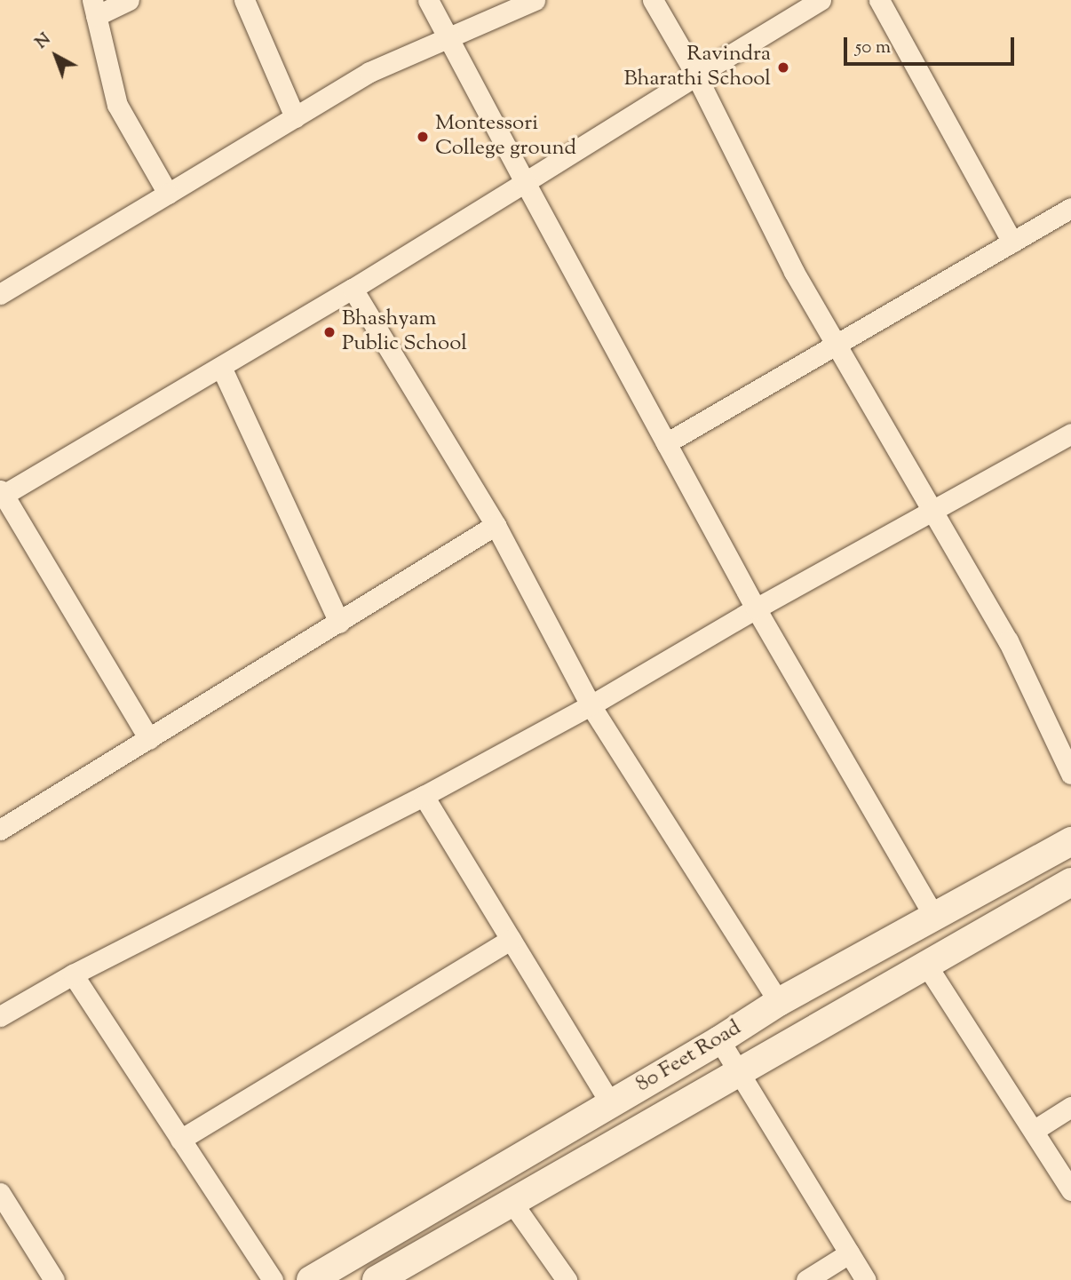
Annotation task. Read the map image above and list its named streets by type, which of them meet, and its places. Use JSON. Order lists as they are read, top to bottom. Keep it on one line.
{"streets":{"main road":["80 Feet Road"]},"places":["Ravindra Bharathi School","Montessori College ground","Bhashyam Public School"],"scale_bar":"50 m","north":"top left"}
